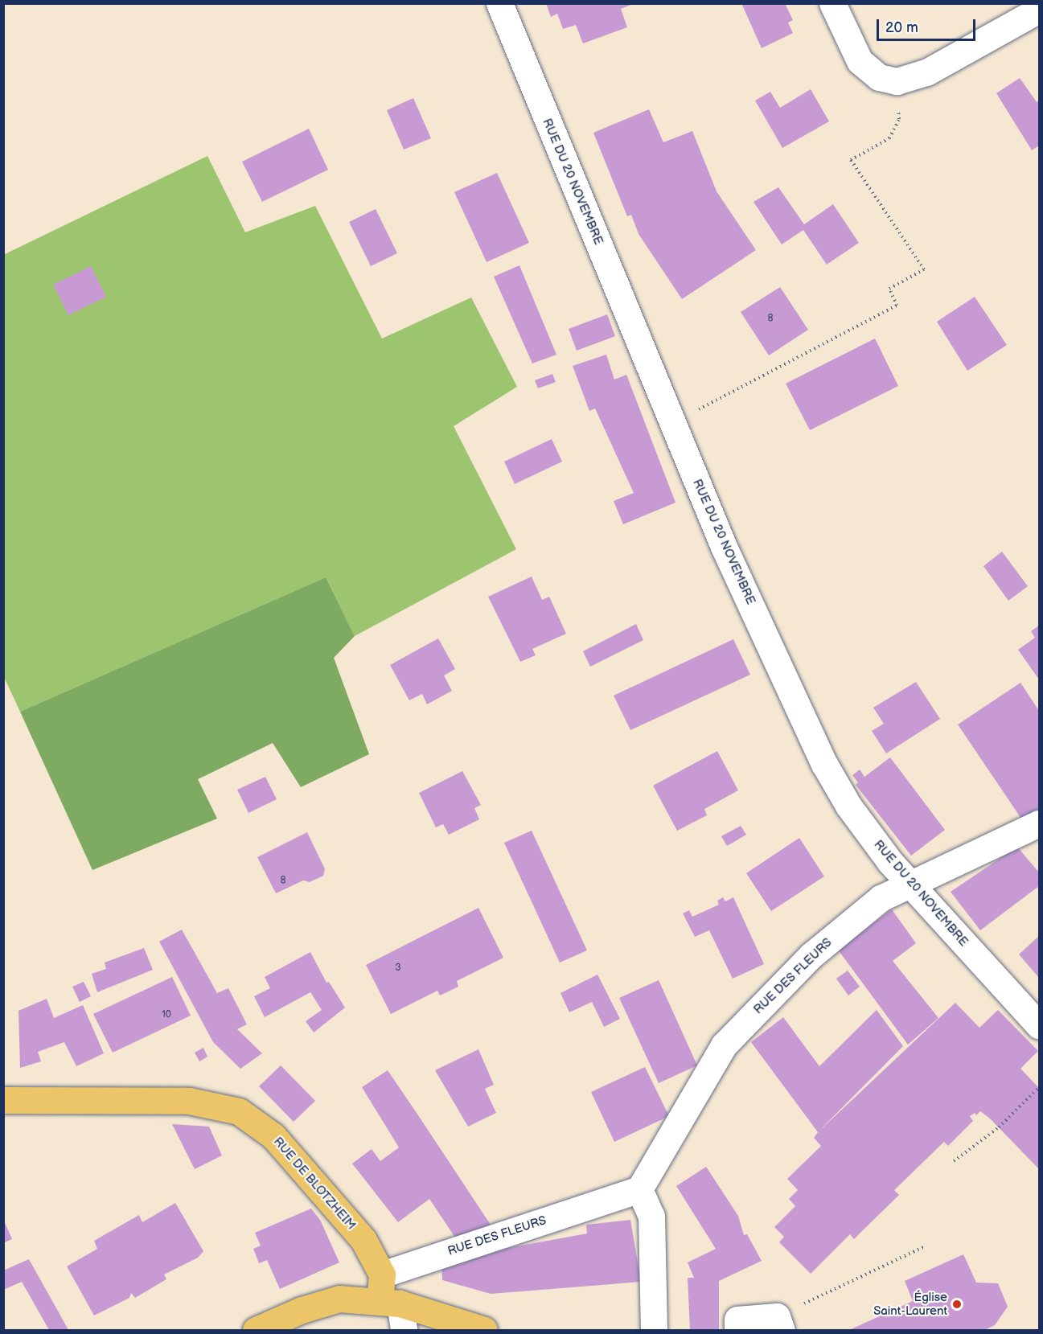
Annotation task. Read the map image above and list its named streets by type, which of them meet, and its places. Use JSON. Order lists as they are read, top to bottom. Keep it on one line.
{"streets":{"main road":["RUE DE BLOTZHEIM"],"street":["RUE DU 20 NOVEMBRE","RUE DES FLEURS"]},"crossings":[["RUE DU 20 NOVEMBRE","RUE DES FLEURS"],["RUE DES FLEURS","RUE DE BLOTZHEIM"]],"places":["Église Saint-Laurent"],"house_numbers":["8","8","3","10"],"scale_bar":"20 m"}
